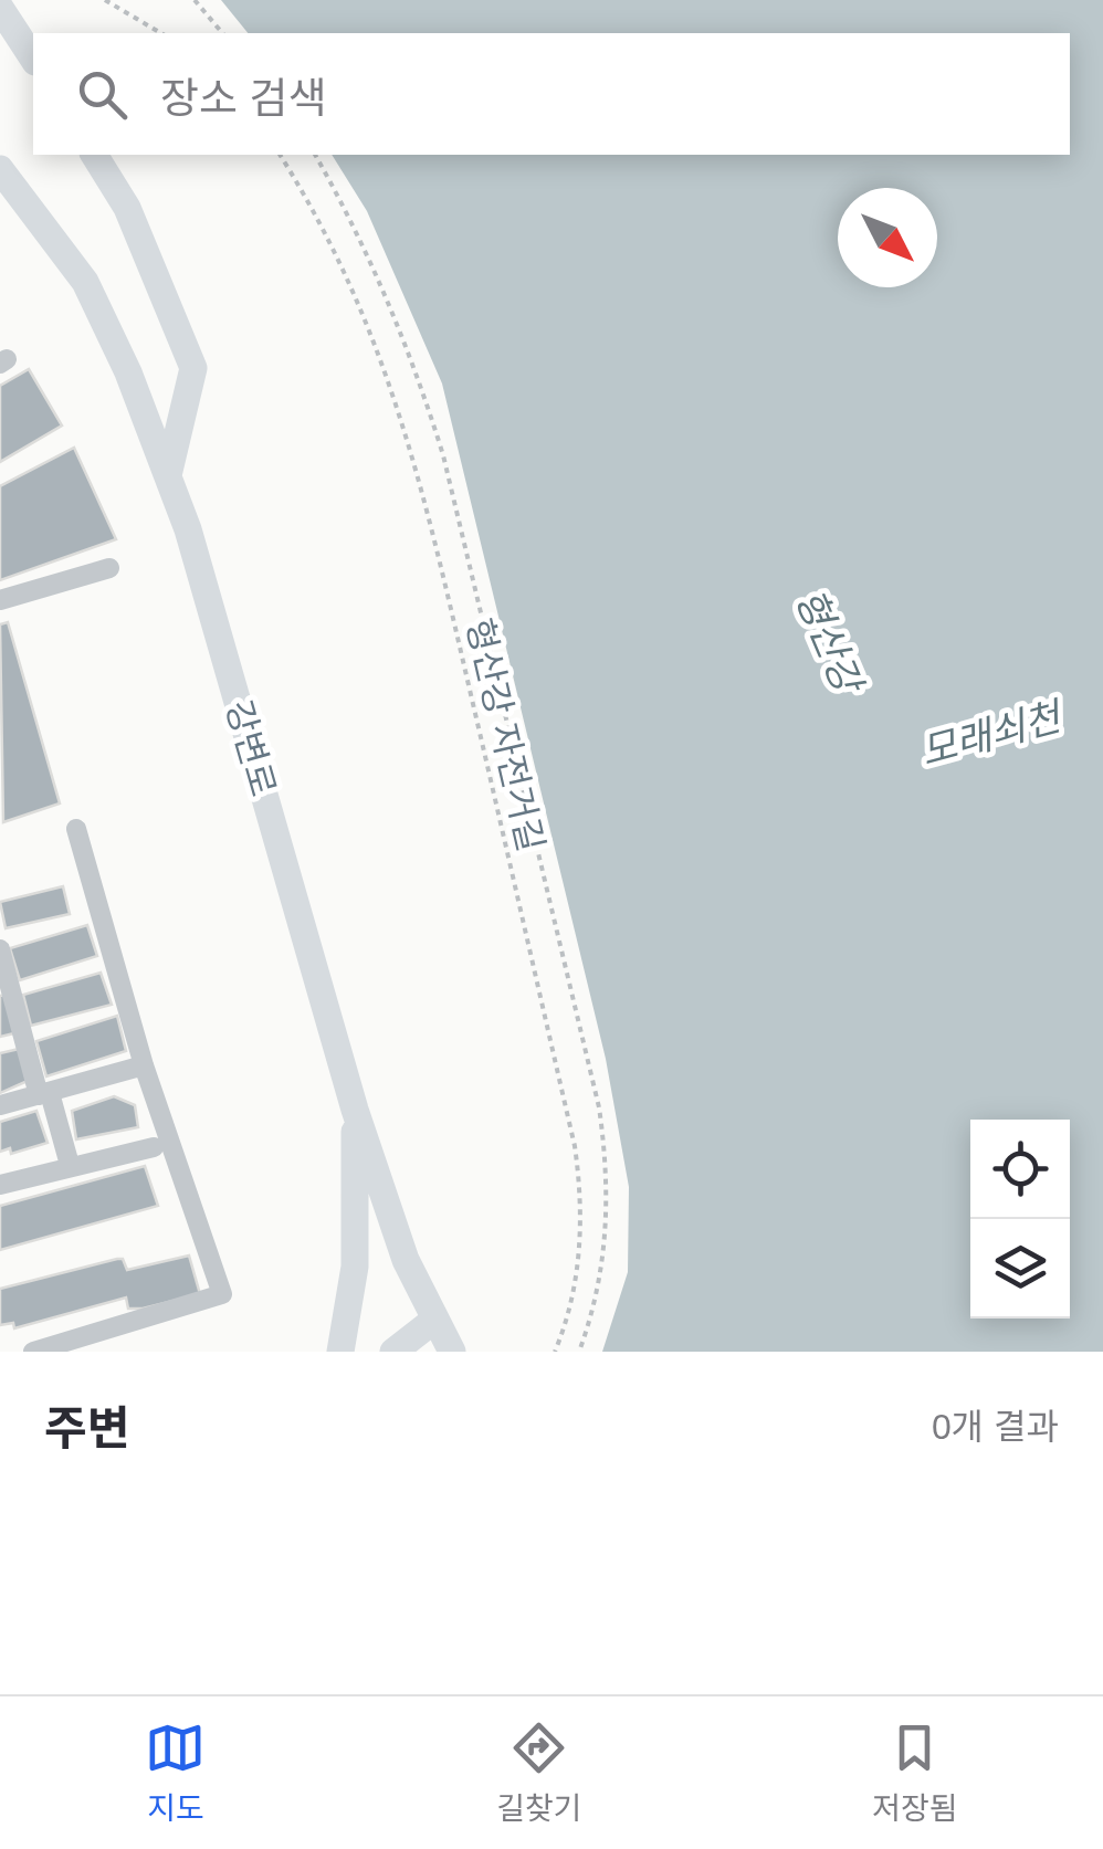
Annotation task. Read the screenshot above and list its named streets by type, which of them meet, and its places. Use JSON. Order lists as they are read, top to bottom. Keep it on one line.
{"streets":{"street":["강변로"],"path":["형산강 자전거길"]},"water":["형산강","모래쇠천"],"north":"bottom right","page":{"search":"장소 검색","heading":["주변","0개 결과"],"nav":["지도","길찾기","저장됨"]}}
